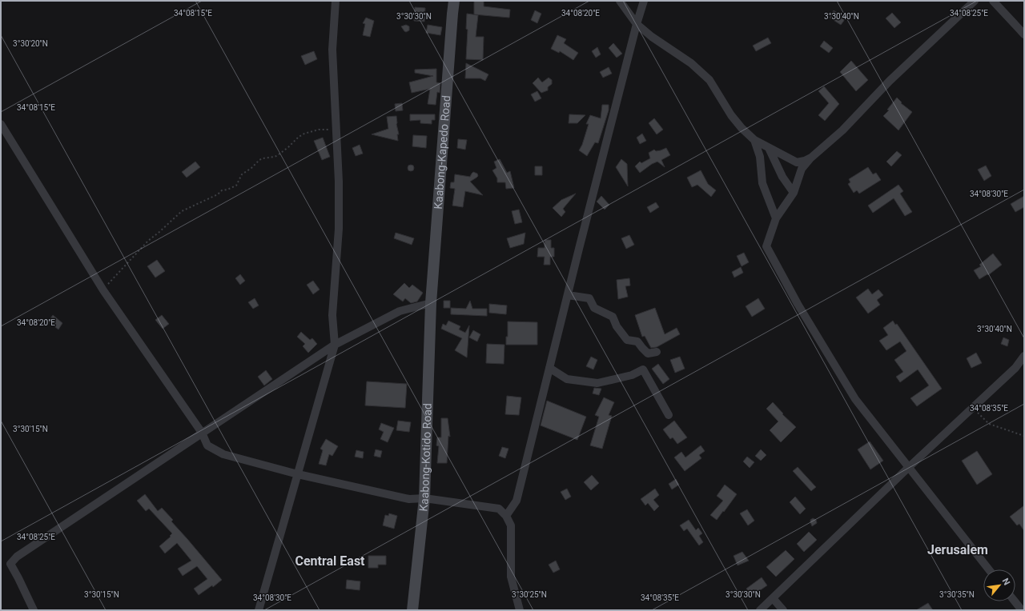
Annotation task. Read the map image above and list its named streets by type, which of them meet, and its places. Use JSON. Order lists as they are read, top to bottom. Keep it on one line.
{"streets":{"main road":["Kaabong-Kapedo Road","Kaabong-Kotido Road"]},"crossings":[["Kaabong-Kapedo Road","Kaabong-Kotido Road"]],"districts":["Jerusalem","Central East"],"north":"top right","coordinates":["34°08'15\"E","34°08'20\"E","34°08'25\"E","3°30'30\"N","3°30'40\"N","3°30'20\"N","34°08'30\"E","34°08'35\"E","3°30'15\"N","3°30'25\"N","3°30'35\"N"]}
